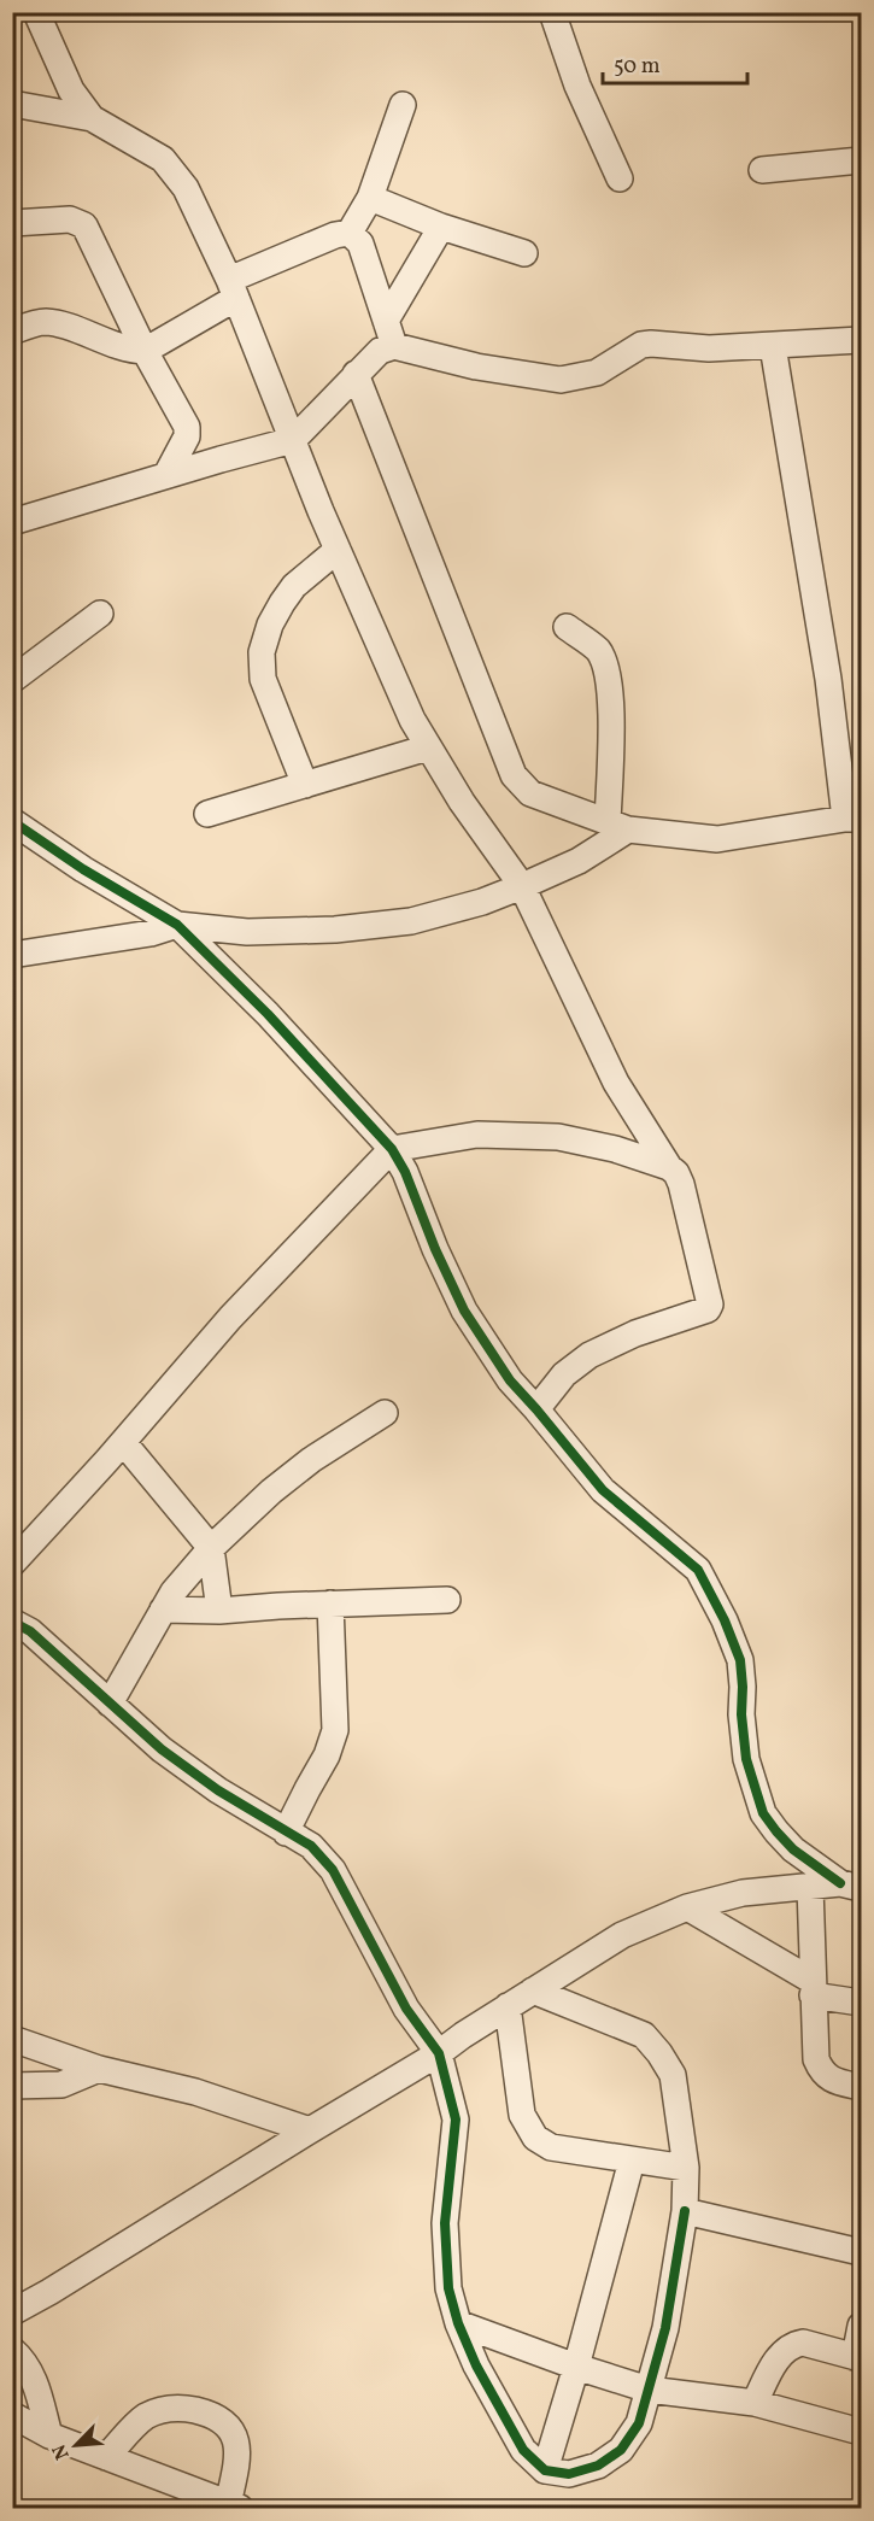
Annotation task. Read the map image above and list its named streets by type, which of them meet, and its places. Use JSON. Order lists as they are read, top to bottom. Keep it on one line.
{"scale_bar":"50 m","north":"bottom left"}
